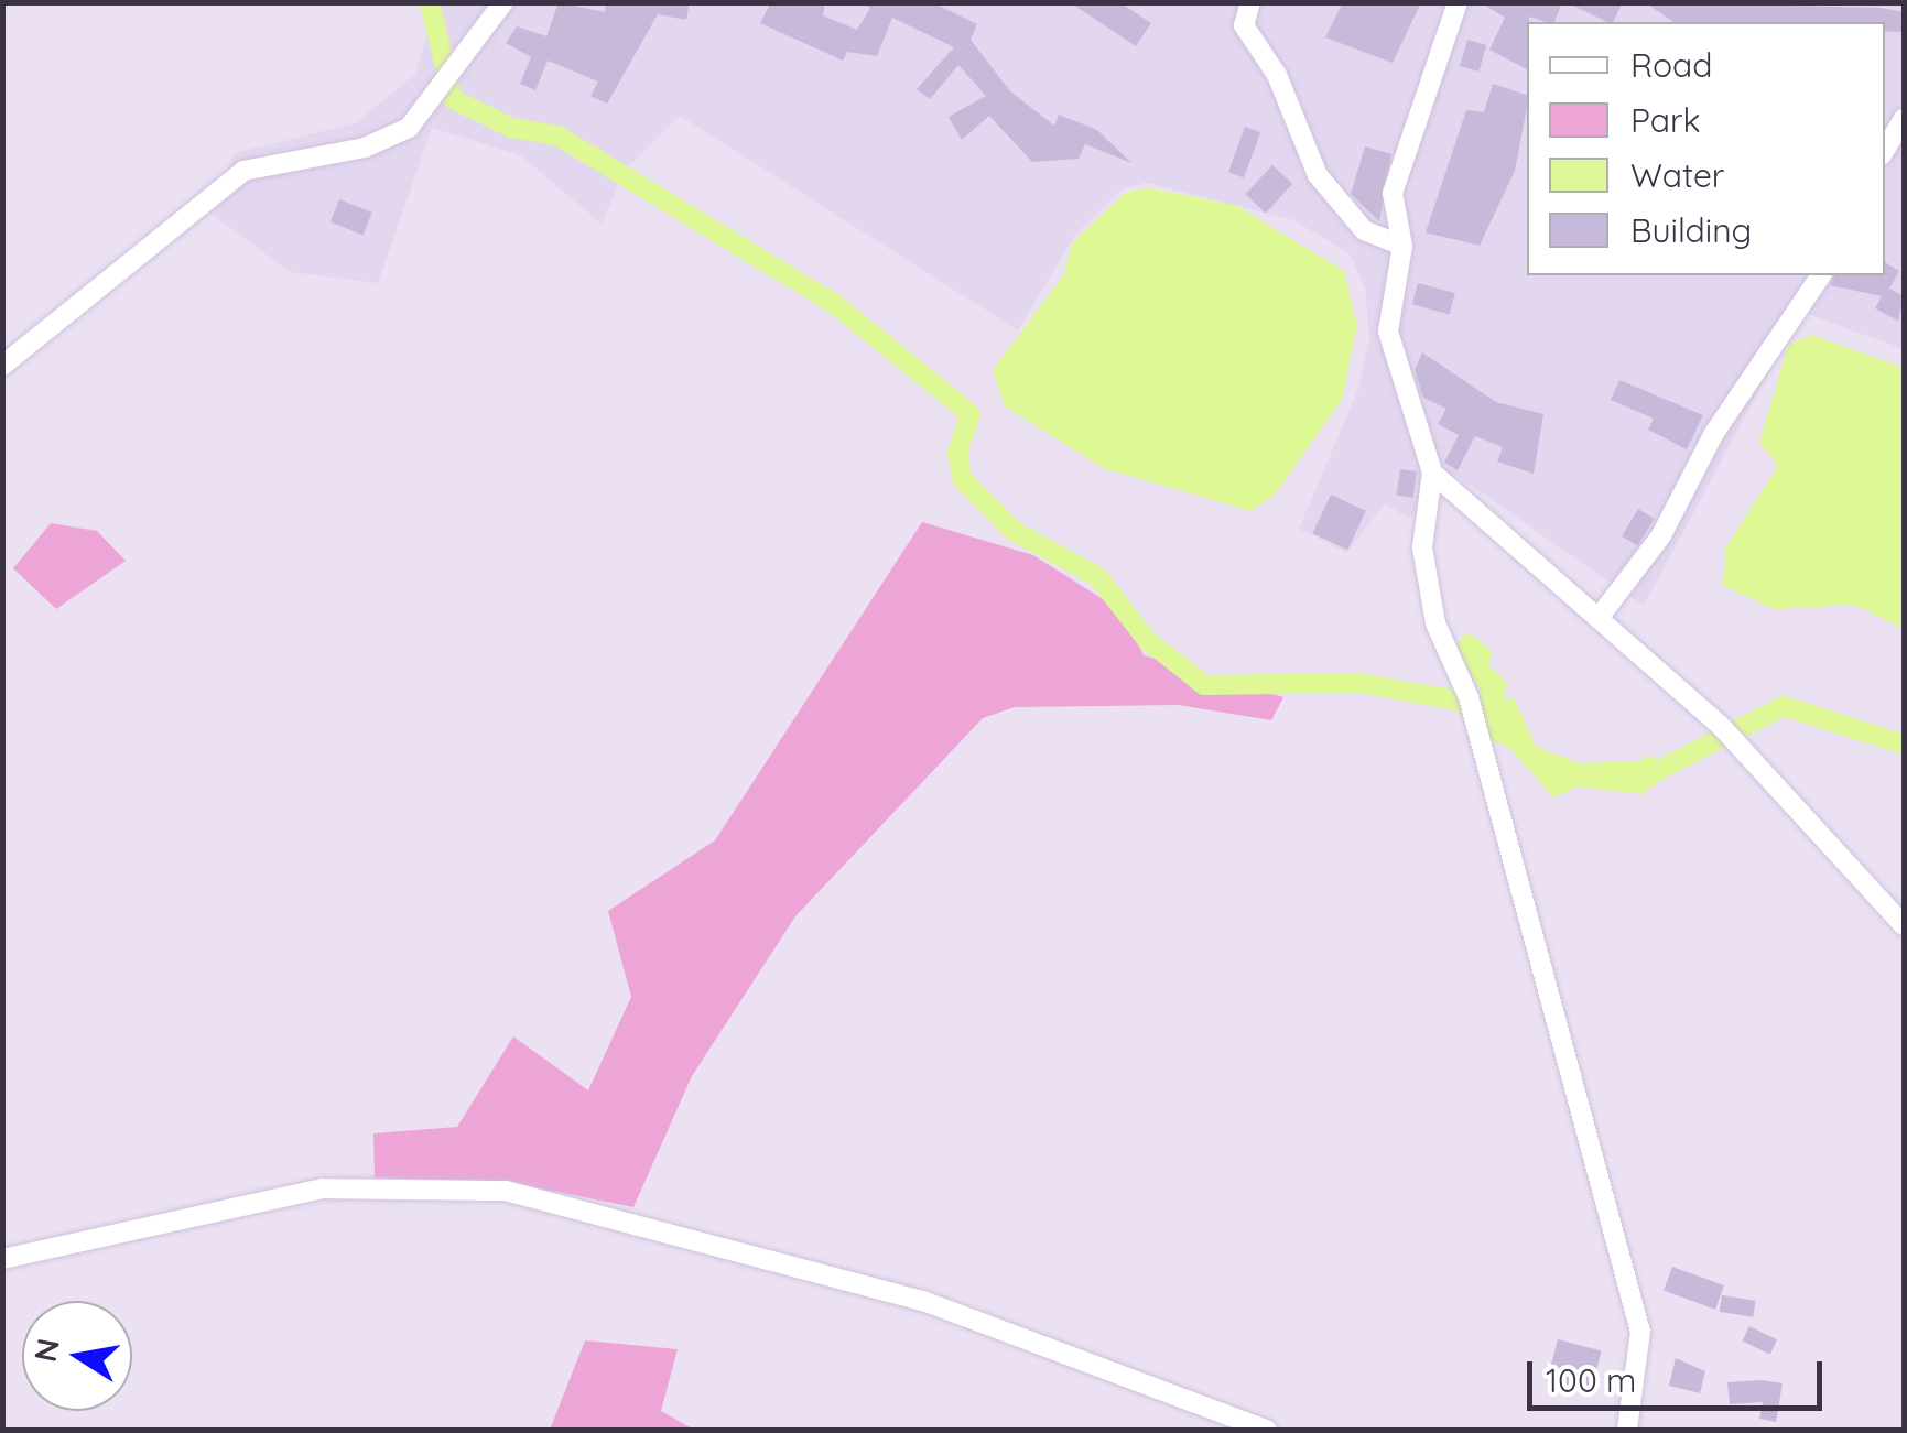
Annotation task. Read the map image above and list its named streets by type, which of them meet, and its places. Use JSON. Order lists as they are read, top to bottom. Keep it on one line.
{"legend":["Road","Park","Water","Building"],"scale_bar":"100 m","north":"left"}
